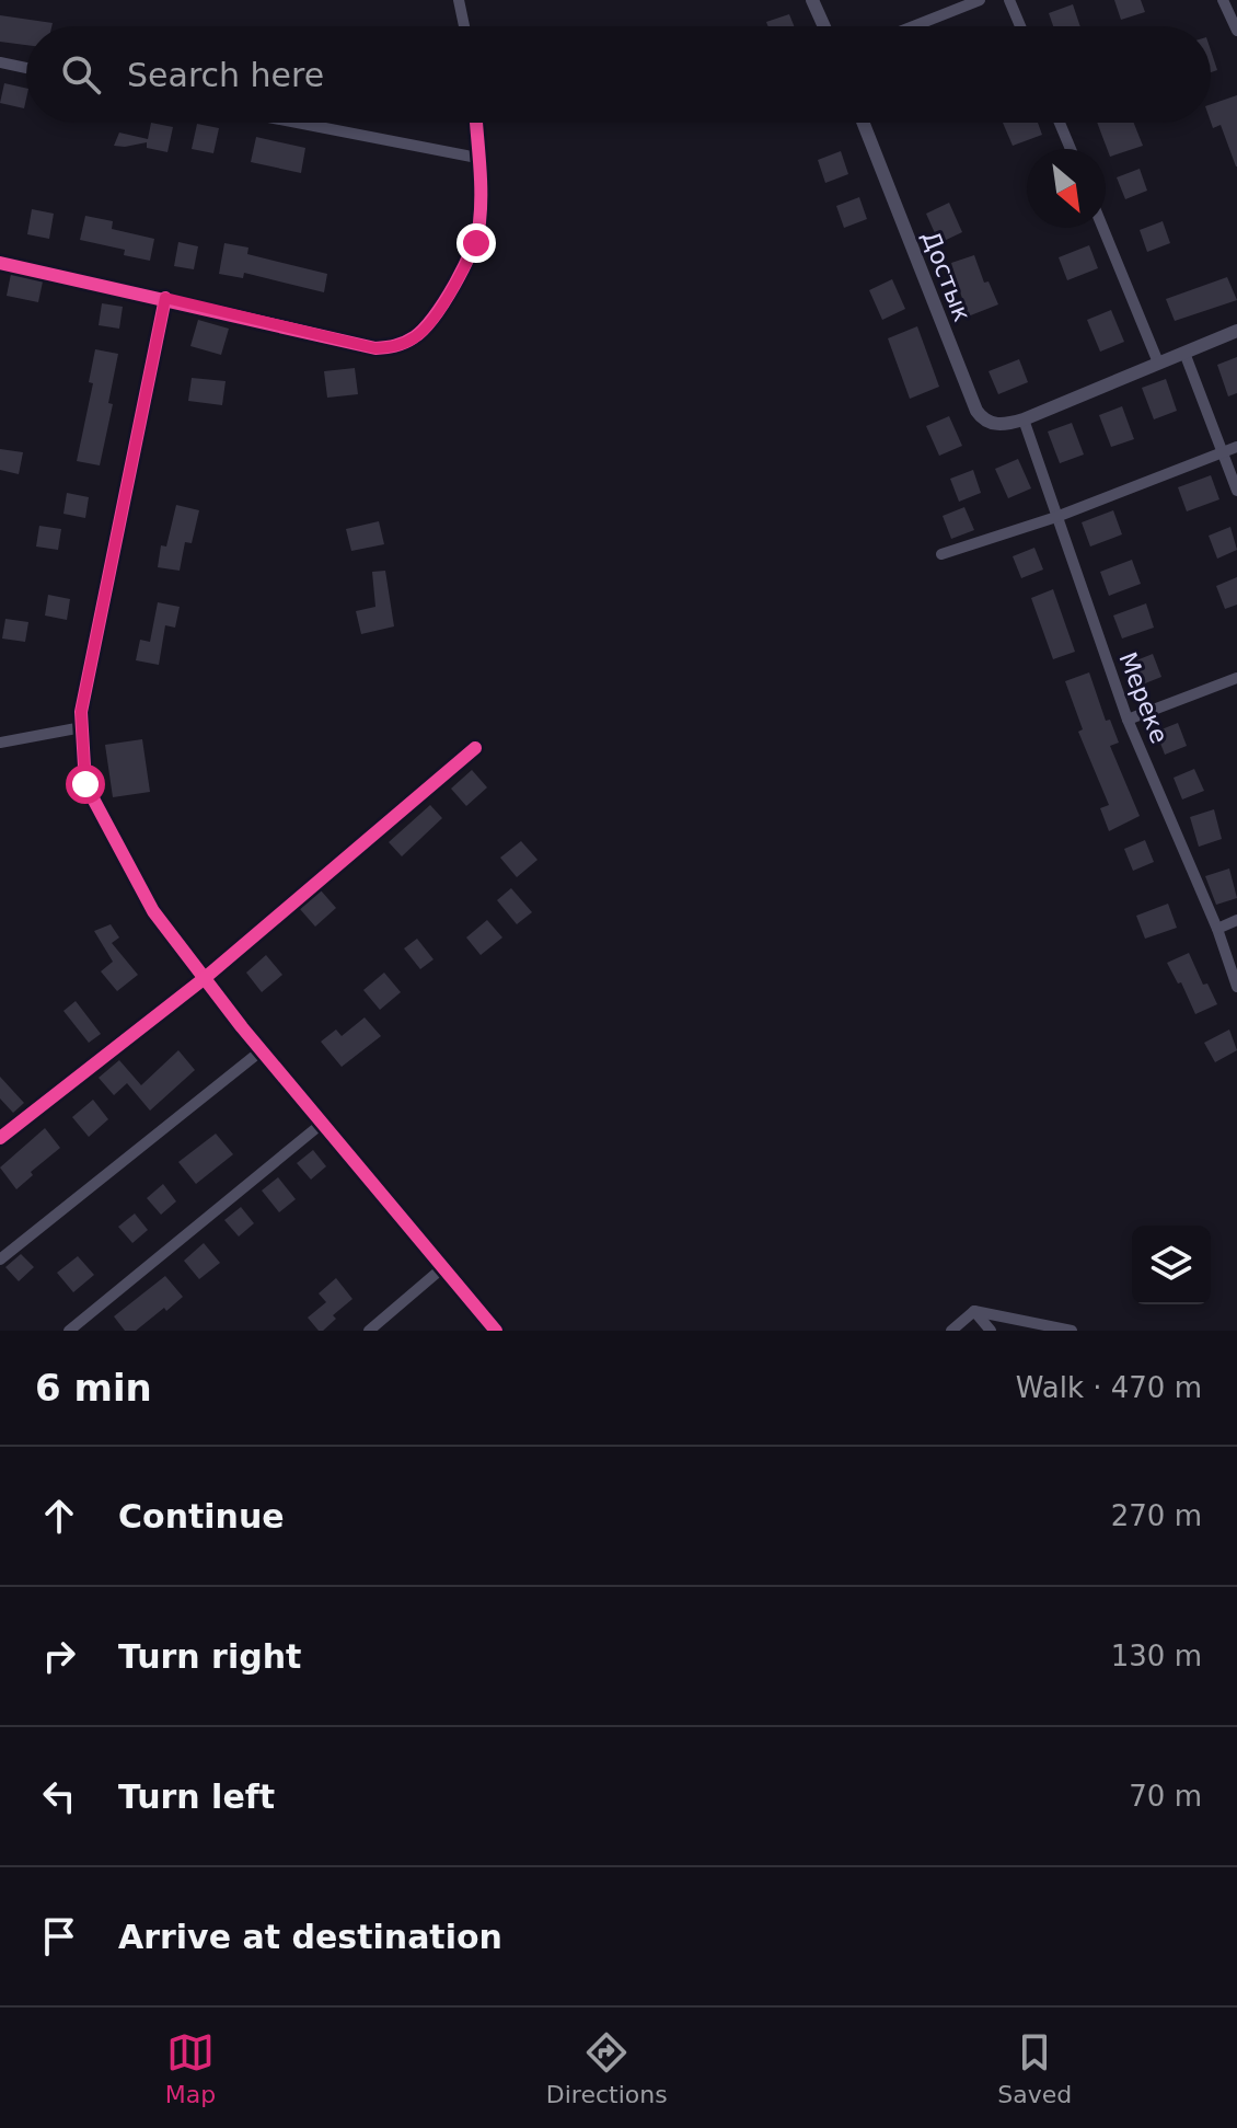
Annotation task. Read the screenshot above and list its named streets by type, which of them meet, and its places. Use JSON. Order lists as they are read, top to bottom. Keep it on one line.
{"streets":{"street":["Достык","Мереке"]},"crossings":[["Достык","Мереке"]],"north":"bottom right","page":{"search":"Search here","heading":["6 min","Walk · 470 m"],"list":[["Continue","270 m"],["Turn right","130 m"],["Turn left","70 m"],"Arrive at destination"],"nav":["Map","Directions","Saved"]}}
